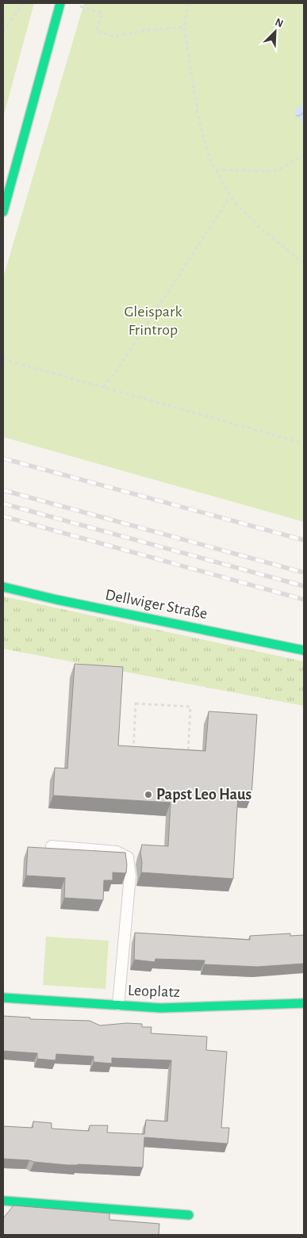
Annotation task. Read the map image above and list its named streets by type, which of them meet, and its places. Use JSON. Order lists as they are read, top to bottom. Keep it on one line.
{"streets":{"street":["Dellwiger Straße","Leoplatz"]},"parks":["Gleispark Frintrop"],"places":["Papst Leo Haus"],"north":"top right"}
